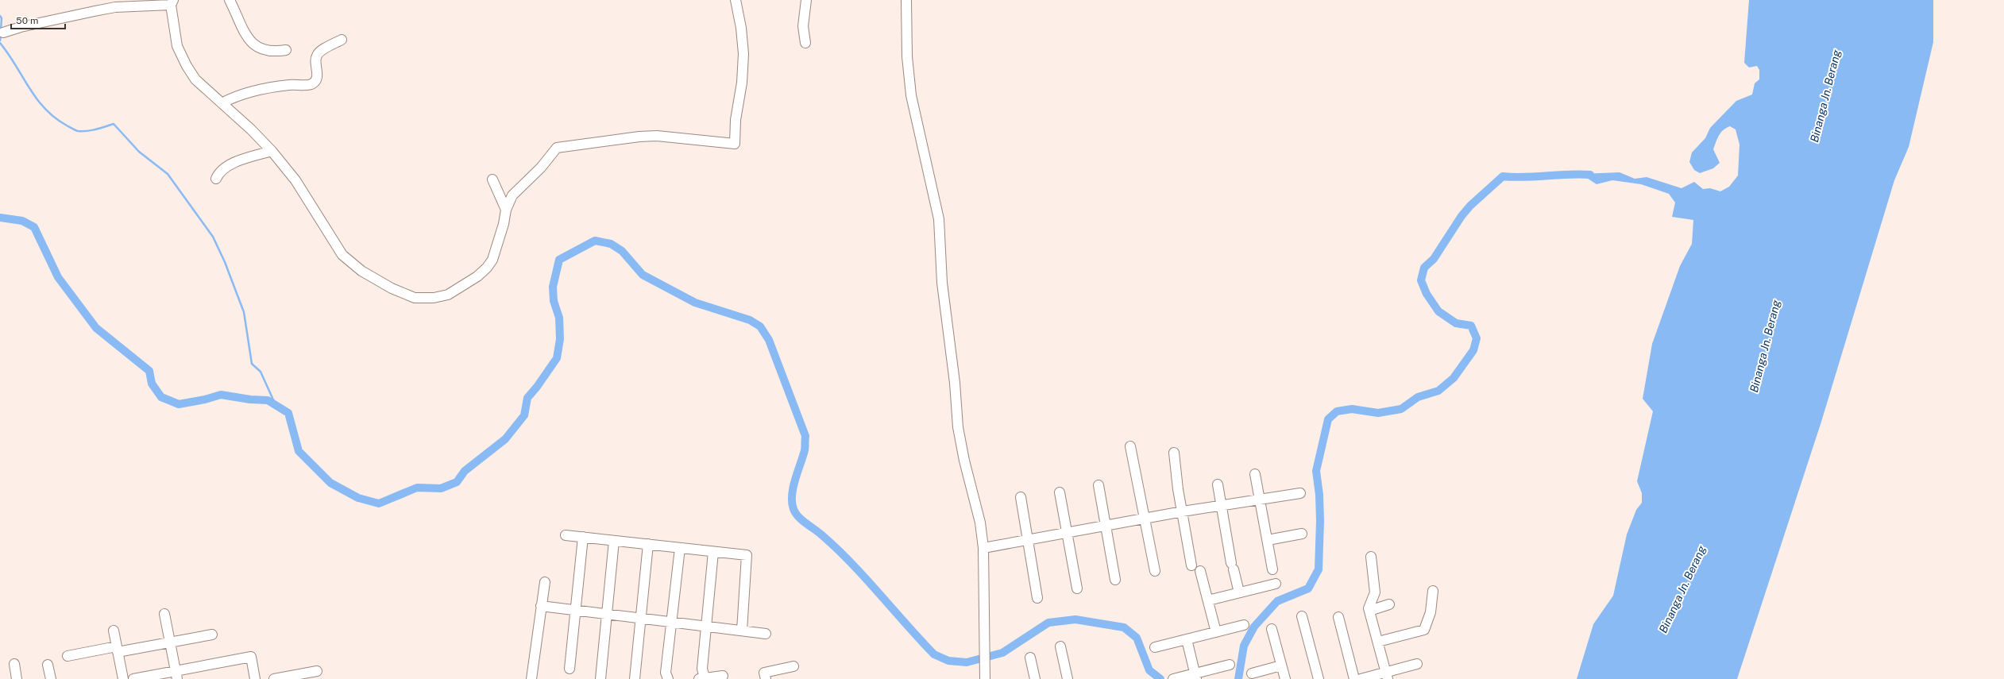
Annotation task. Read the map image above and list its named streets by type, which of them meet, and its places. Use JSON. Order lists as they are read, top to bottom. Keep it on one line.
{"water":["Binanga Jn. Berang"],"scale_bar":"50 m"}
